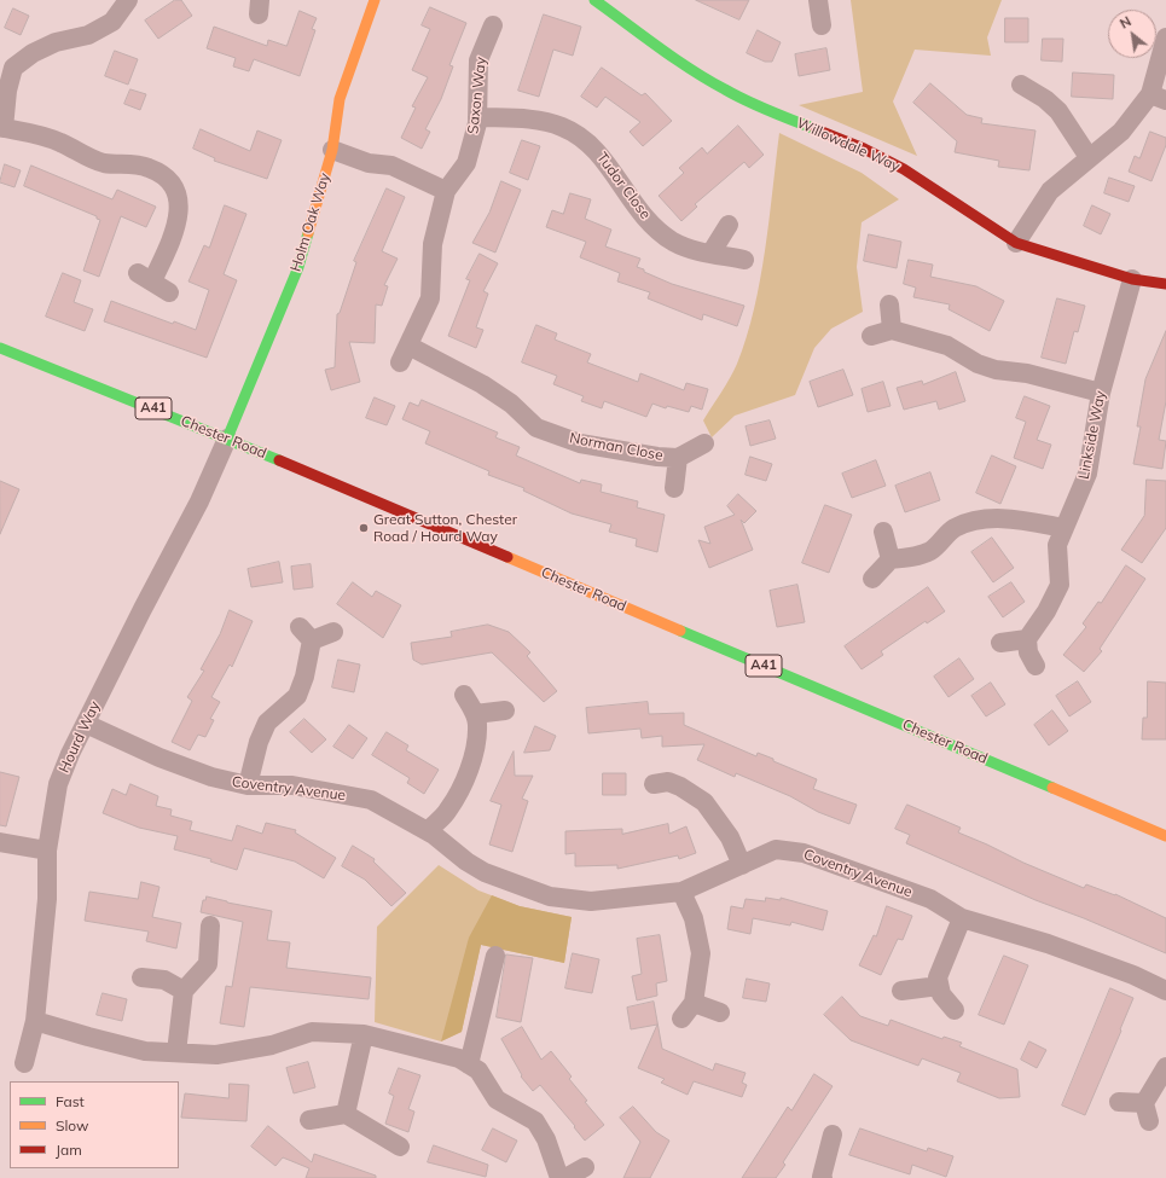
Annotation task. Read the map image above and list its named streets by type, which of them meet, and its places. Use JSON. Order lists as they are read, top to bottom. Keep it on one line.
{"streets":{"main road":["Willowdale Way","Holm Oak Way","A41","Chester Road"],"street":["Saxon Way","Tudor Close","Linkside Way","Norman Close","Hourd Way","Coventry Avenue"]},"crossings":[["Saxon Way","Tudor Close"],["Saxon Way","Norman Close"],["Willowdale Way","Linkside Way"],["Holm Oak Way","Chester Road"],["Holm Oak Way","Hourd Way"],["Chester Road","Hourd Way"],["Hourd Way","Coventry Avenue"]],"places":["Great Sutton, Chester Road / Hourd Way"],"legend":["Fast","Slow","Jam"],"north":"top left"}
